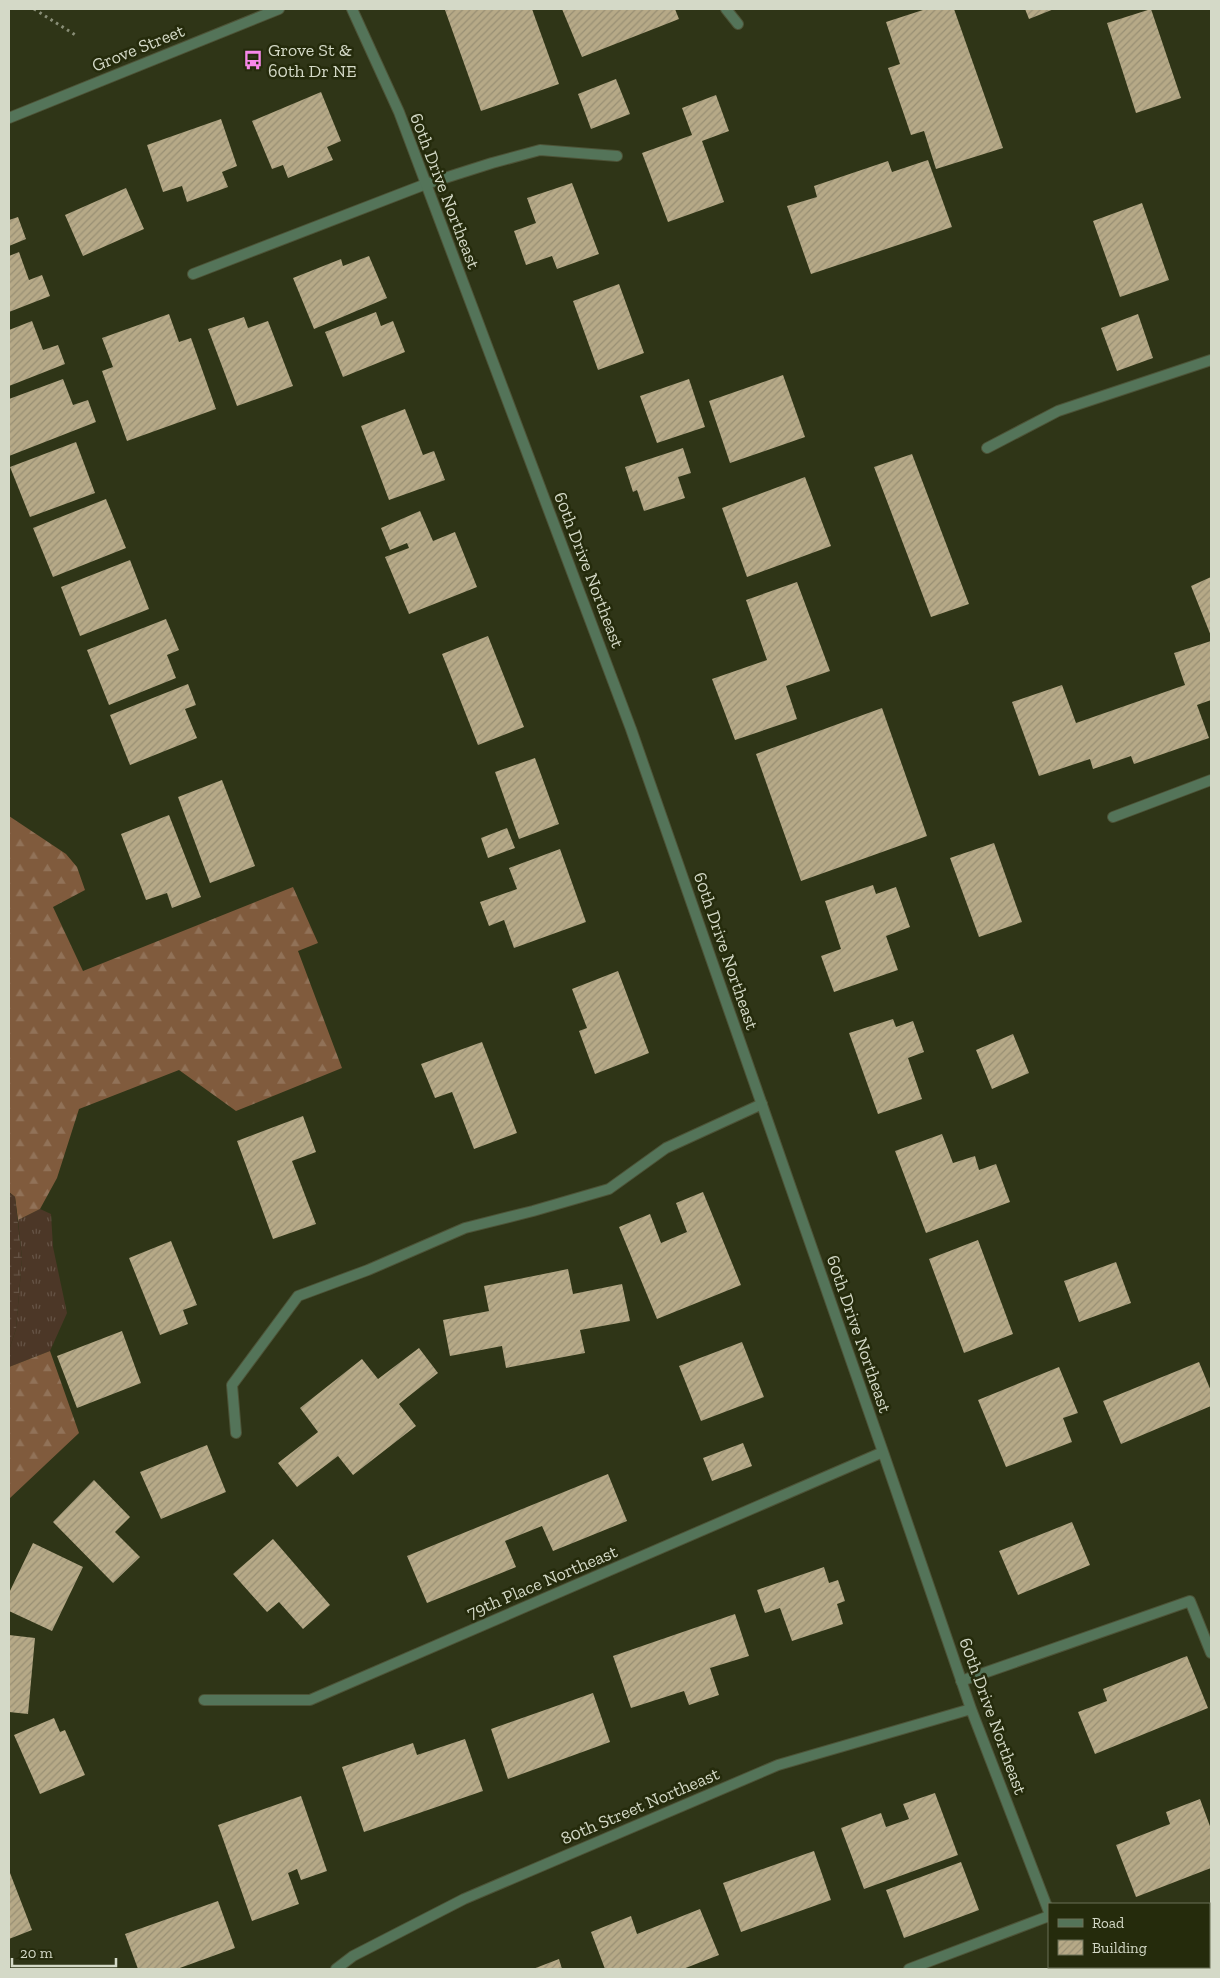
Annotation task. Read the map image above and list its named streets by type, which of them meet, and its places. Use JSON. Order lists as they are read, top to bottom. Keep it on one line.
{"streets":{"street":["Grove Street","60th Drive Northeast","79th Place Northeast","80th Street Northeast"]},"crossings":[["60th Drive Northeast","79th Place Northeast"],["60th Drive Northeast","80th Street Northeast"]],"places":{"bus stop":["Grove St & 60th Dr NE"]},"legend":["Road","Building"],"scale_bar":"20 m"}
